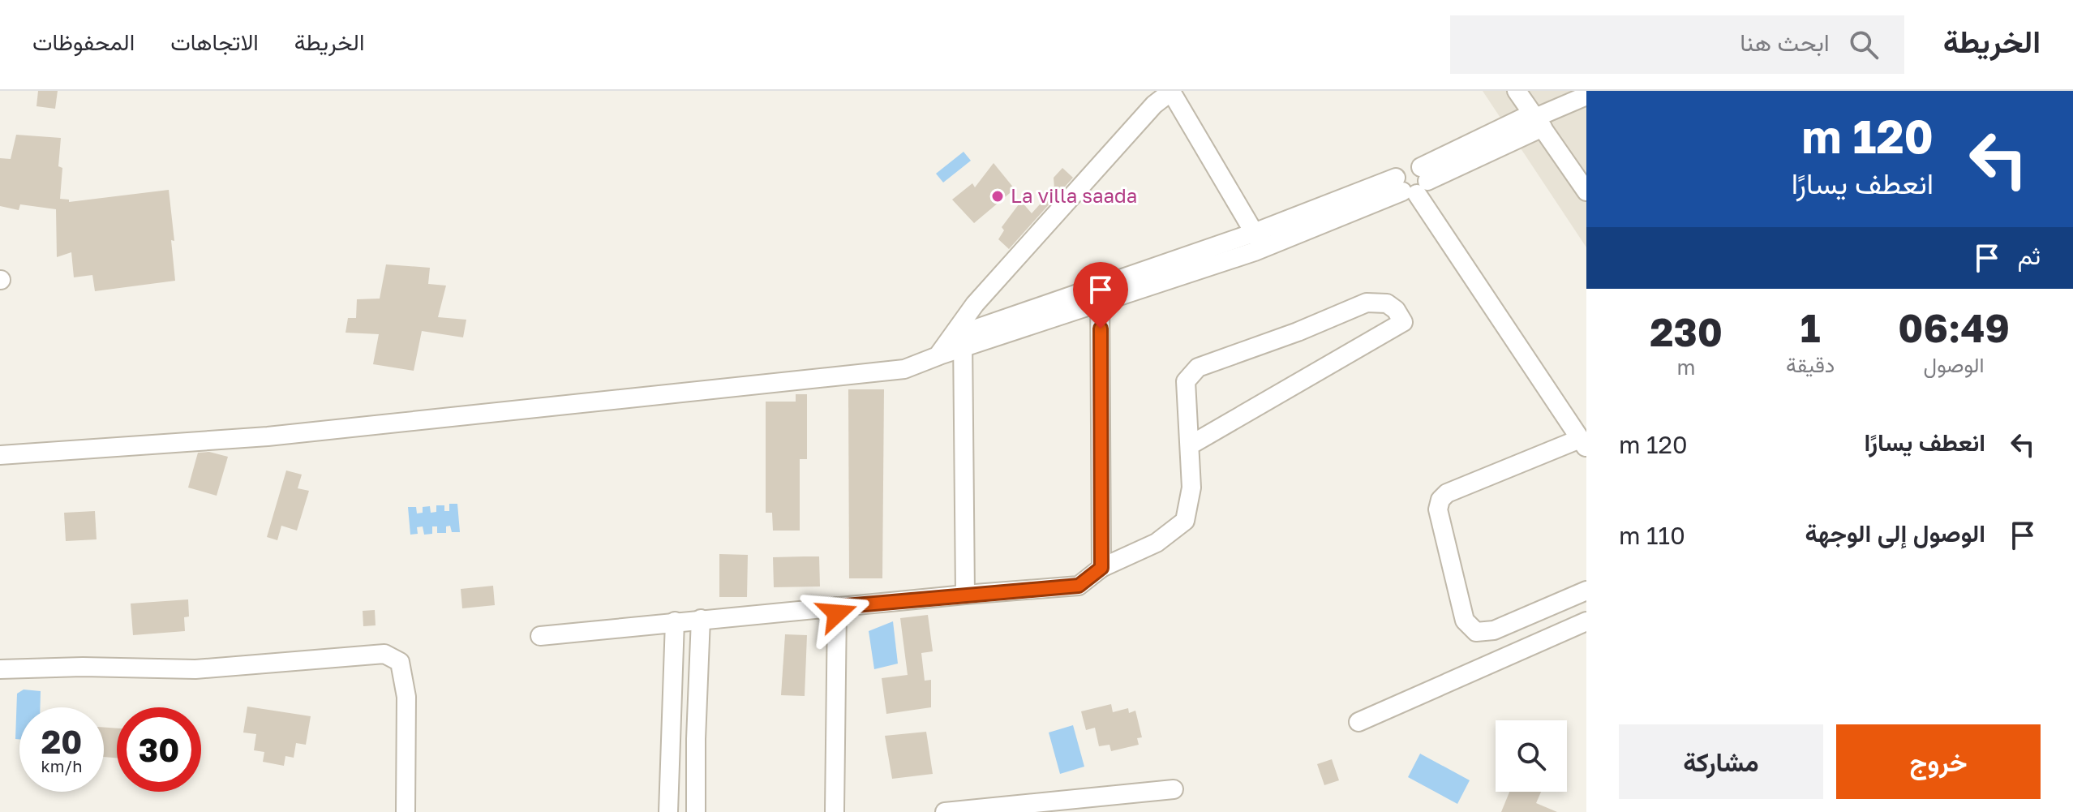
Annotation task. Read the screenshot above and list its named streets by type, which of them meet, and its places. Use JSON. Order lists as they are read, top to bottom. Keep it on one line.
{"places":["La villa saada"],"page":{"header":"الخريطة","search":"ابحث هنا","nav":["الخريطة","الاتجاهات","المحفوظات"],"turn":["120 m","انعطف يسارًا"],"then":"ثم","eta":["06:49","الوصول","1","دقيقة","230","m"],"list":[{"name":"انعطف يسارًا","value":"120 m"},{"name":"الوصول إلى الوجهة","value":"110 m"}],"speed":"20 km/h","limit":"30","buttons":["خروج","مشاركة"]}}
